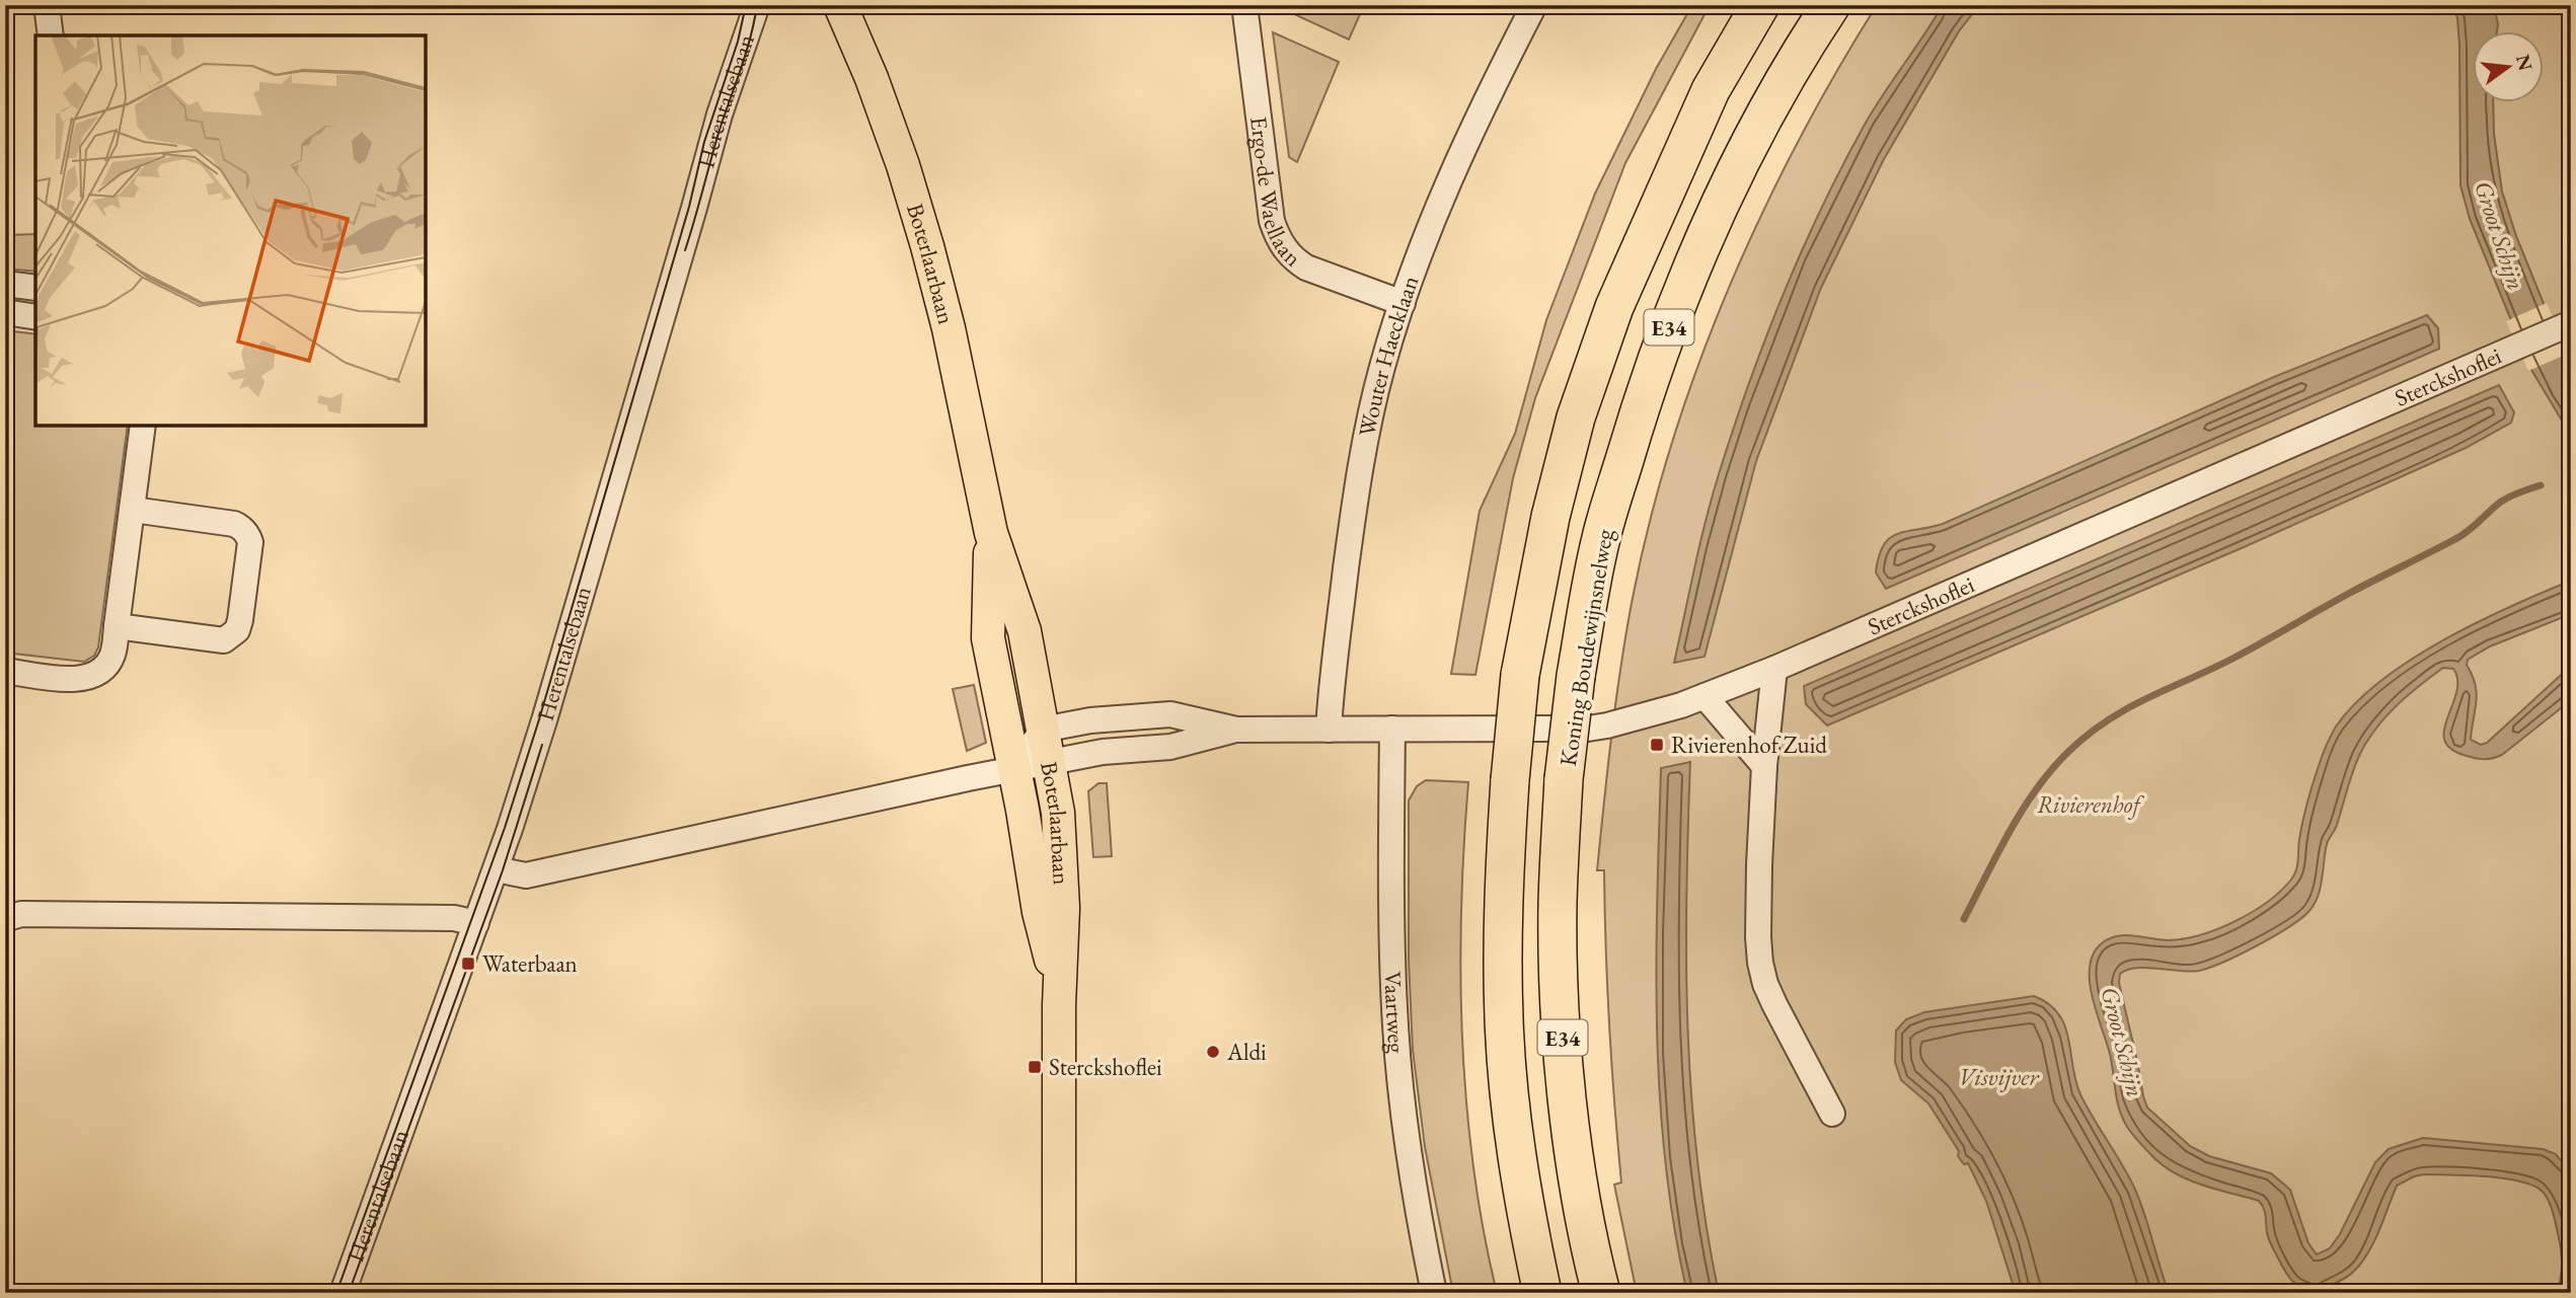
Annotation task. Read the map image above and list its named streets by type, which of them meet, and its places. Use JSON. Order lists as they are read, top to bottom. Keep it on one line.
{"streets":{"highway":["E34","Koning Boudewijnsnelweg"],"main road":["Boterlaarbaan"],"street":["Herentalsebaan","Ergo-de Waellaan","Wouter Haecklaan","Sterckshoflei","Vaartweg"]},"crossings":[["Herentalsebaan","Sterckshoflei"],["Ergo-de Waellaan","Wouter Haecklaan"],["Boterlaarbaan","Sterckshoflei"],["Wouter Haecklaan","Sterckshoflei"],["Sterckshoflei","Vaartweg"]],"water":["Groot Schijn","Visvijver"],"parks":["Rivierenhof"],"places":{"transit":["Rivierenhof Zuid","Waterbaan","Sterckshoflei"],"other":["Aldi"]},"north":"right"}
